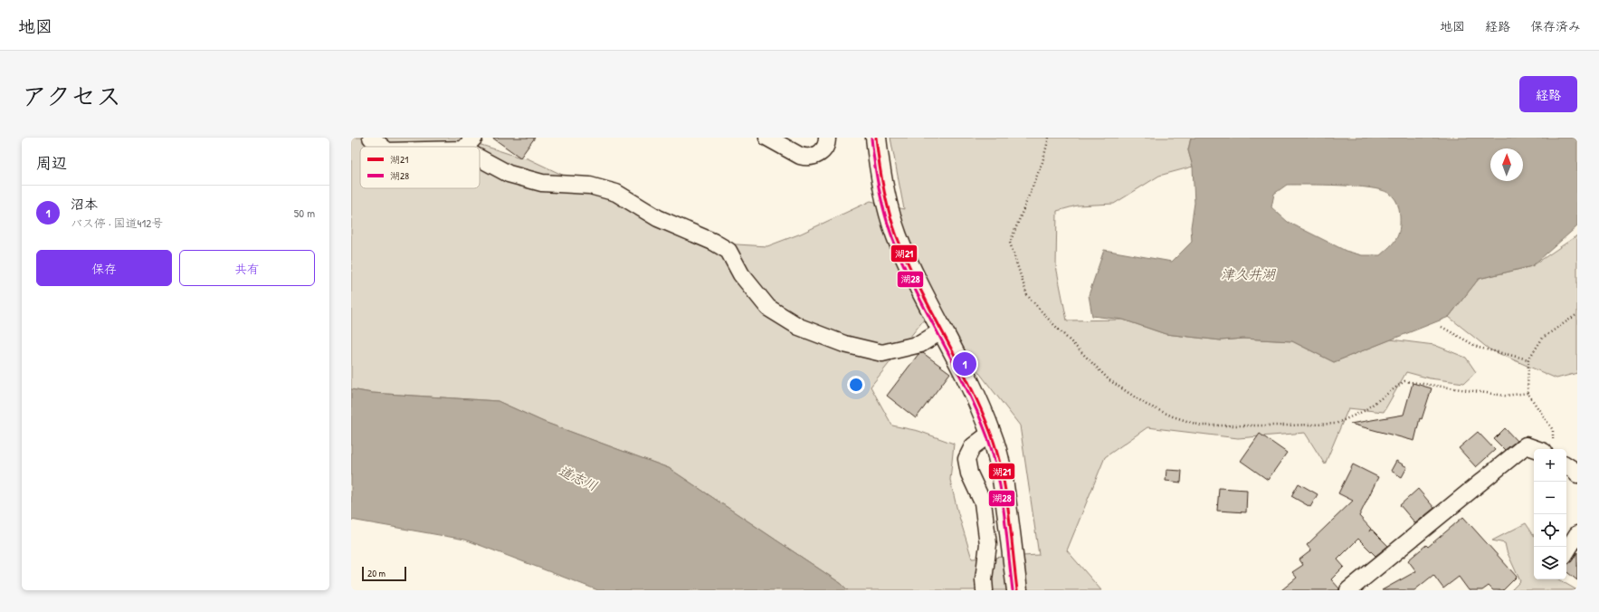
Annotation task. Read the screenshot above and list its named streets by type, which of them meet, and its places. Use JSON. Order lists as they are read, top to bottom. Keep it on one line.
{"water":["津久井湖","道志川"],"lines":["transit line 湖21","transit line 湖28"],"legend":["湖21","湖28"],"scale_bar":"20 m","north":"top","page":{"header":"地図","nav":["地図","経路","保存済み"],"title":"アクセス","buttons":["経路",["保存","共有"]],"heading":"周辺","list":[{"mark":"1","name":"沼本","note":"バス停 · 国道412号","value":"50 m"}],"pins":"1","map_buttons":["+","−"],"scale":"20 m"}}
